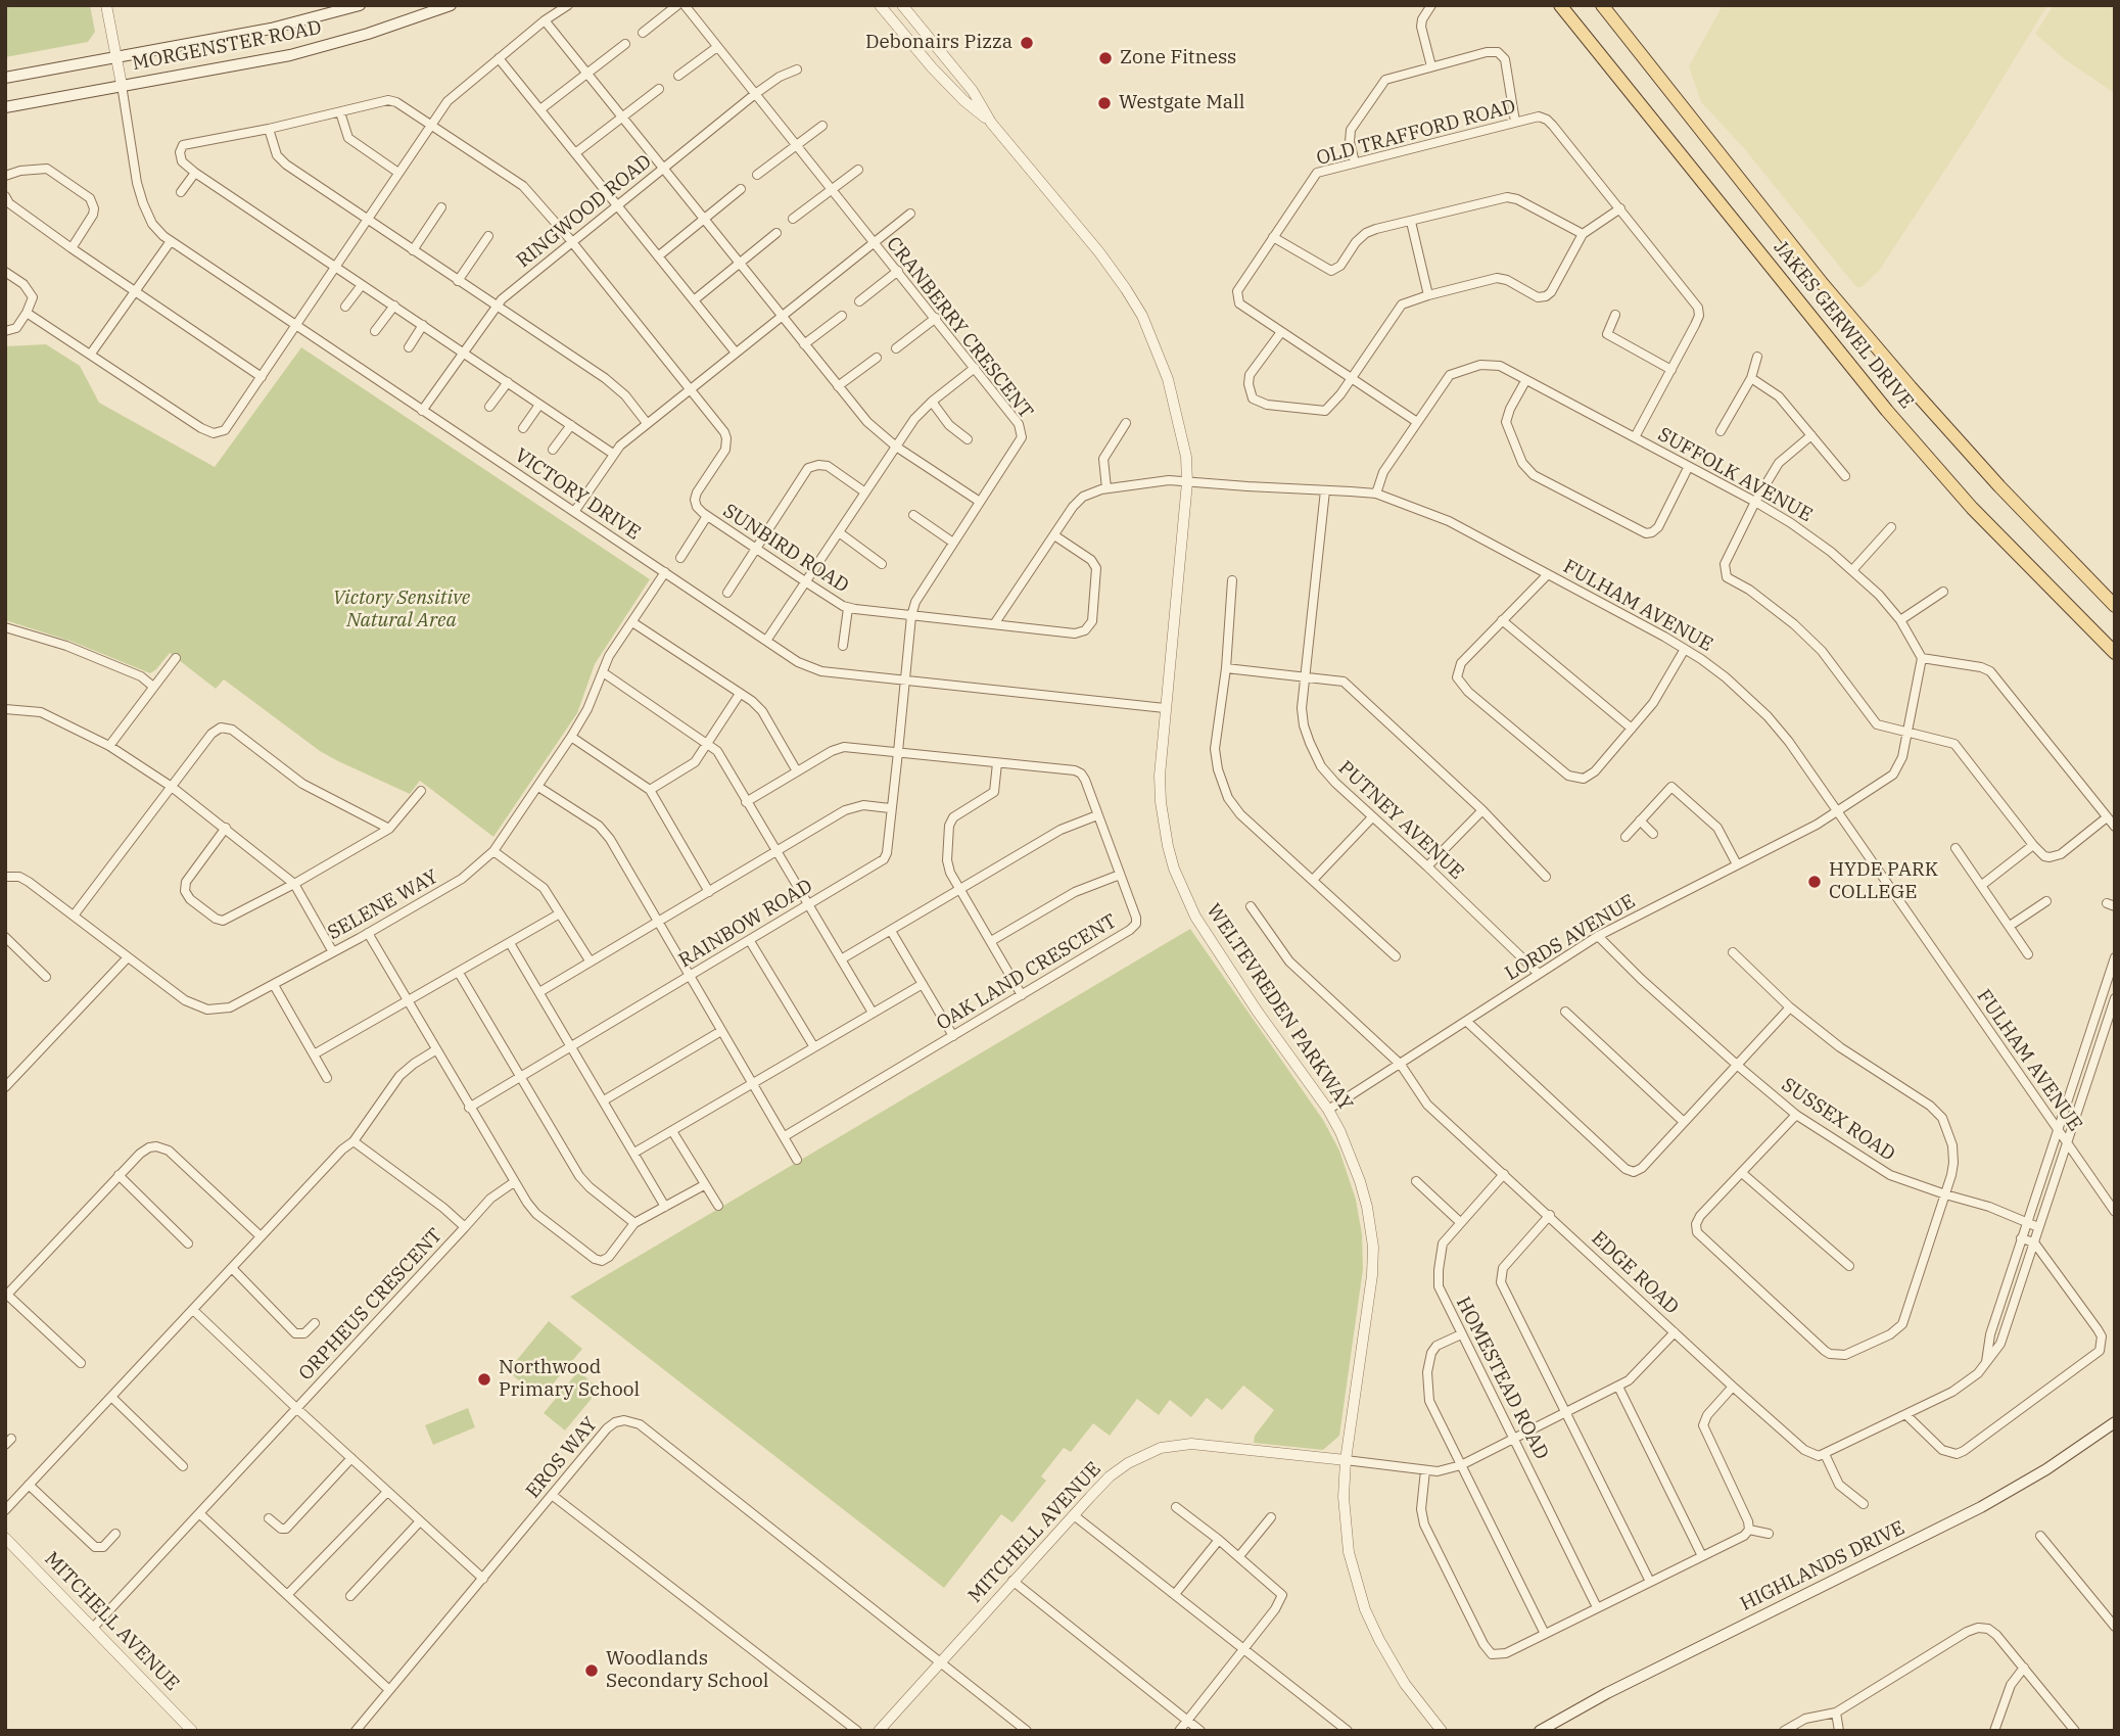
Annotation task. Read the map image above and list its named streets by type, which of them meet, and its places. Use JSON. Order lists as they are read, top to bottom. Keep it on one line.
{"streets":{"main road":["MORGENSTER ROAD","JAKES GERWEL DRIVE","HIGHLANDS DRIVE"],"street":["OLD TRAFFORD ROAD","RINGWOOD ROAD","CRANBERRY CRESCENT","SUFFOLK AVENUE","VICTORY DRIVE","SUNBIRD ROAD","FULHAM AVENUE","PUTNEY AVENUE","SELENE WAY","RAINBOW ROAD","LORDS AVENUE","OAK LAND CRESCENT","WELTEVREDEN PARKWAY","SUSSEX ROAD","EDGE ROAD","ORPHEUS CRESCENT","HOMESTEAD ROAD","EROS WAY","MITCHELL AVENUE"]},"crossings":[["MORGENSTER ROAD","VICTORY DRIVE"],["OLD TRAFFORD ROAD","SUFFOLK AVENUE"],["RINGWOOD ROAD","CRANBERRY CRESCENT"],["RINGWOOD ROAD","VICTORY DRIVE"],["CRANBERRY CRESCENT","VICTORY DRIVE"],["CRANBERRY CRESCENT","SUNBIRD ROAD"],["CRANBERRY CRESCENT","RAINBOW ROAD"],["SUFFOLK AVENUE","FULHAM AVENUE"],["VICTORY DRIVE","SELENE WAY"],["VICTORY DRIVE","RAINBOW ROAD"],["VICTORY DRIVE","WELTEVREDEN PARKWAY"],["FULHAM AVENUE","PUTNEY AVENUE"],["FULHAM AVENUE","LORDS AVENUE"],["FULHAM AVENUE","WELTEVREDEN PARKWAY"],["PUTNEY AVENUE","LORDS AVENUE"],["RAINBOW ROAD","OAK LAND CRESCENT"],["LORDS AVENUE","WELTEVREDEN PARKWAY"],["LORDS AVENUE","SUSSEX ROAD"],["LORDS AVENUE","EDGE ROAD"],["WELTEVREDEN PARKWAY","MITCHELL AVENUE"],["EDGE ROAD","HOMESTEAD ROAD"],["ORPHEUS CRESCENT","MITCHELL AVENUE"],["EROS WAY","MITCHELL AVENUE"]],"parks":["Victory Sensitive Natural Area"],"places":["Debonairs Pizza","Zone Fitness","Westgate Mall","HYDE PARK COLLEGE","Northwood Primary School","Woodlands Secondary School"]}
